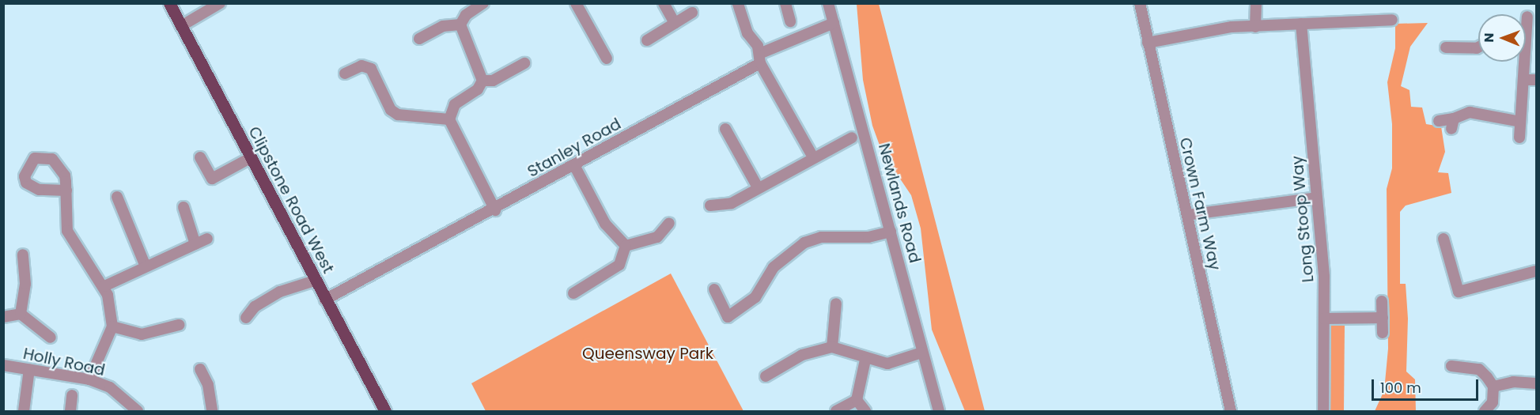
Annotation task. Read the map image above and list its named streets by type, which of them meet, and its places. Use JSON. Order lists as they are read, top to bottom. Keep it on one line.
{"streets":{"main road":["Clipstone Road West"],"street":["Stanley Road","Newlands Road","Crown Farm Way","Long Stoop Way","Holly Road"]},"crossings":[["Stanley Road","Clipstone Road West"],["Stanley Road","Newlands Road"]],"parks":["Queensway Park"],"scale_bar":"100 m","north":"left"}
